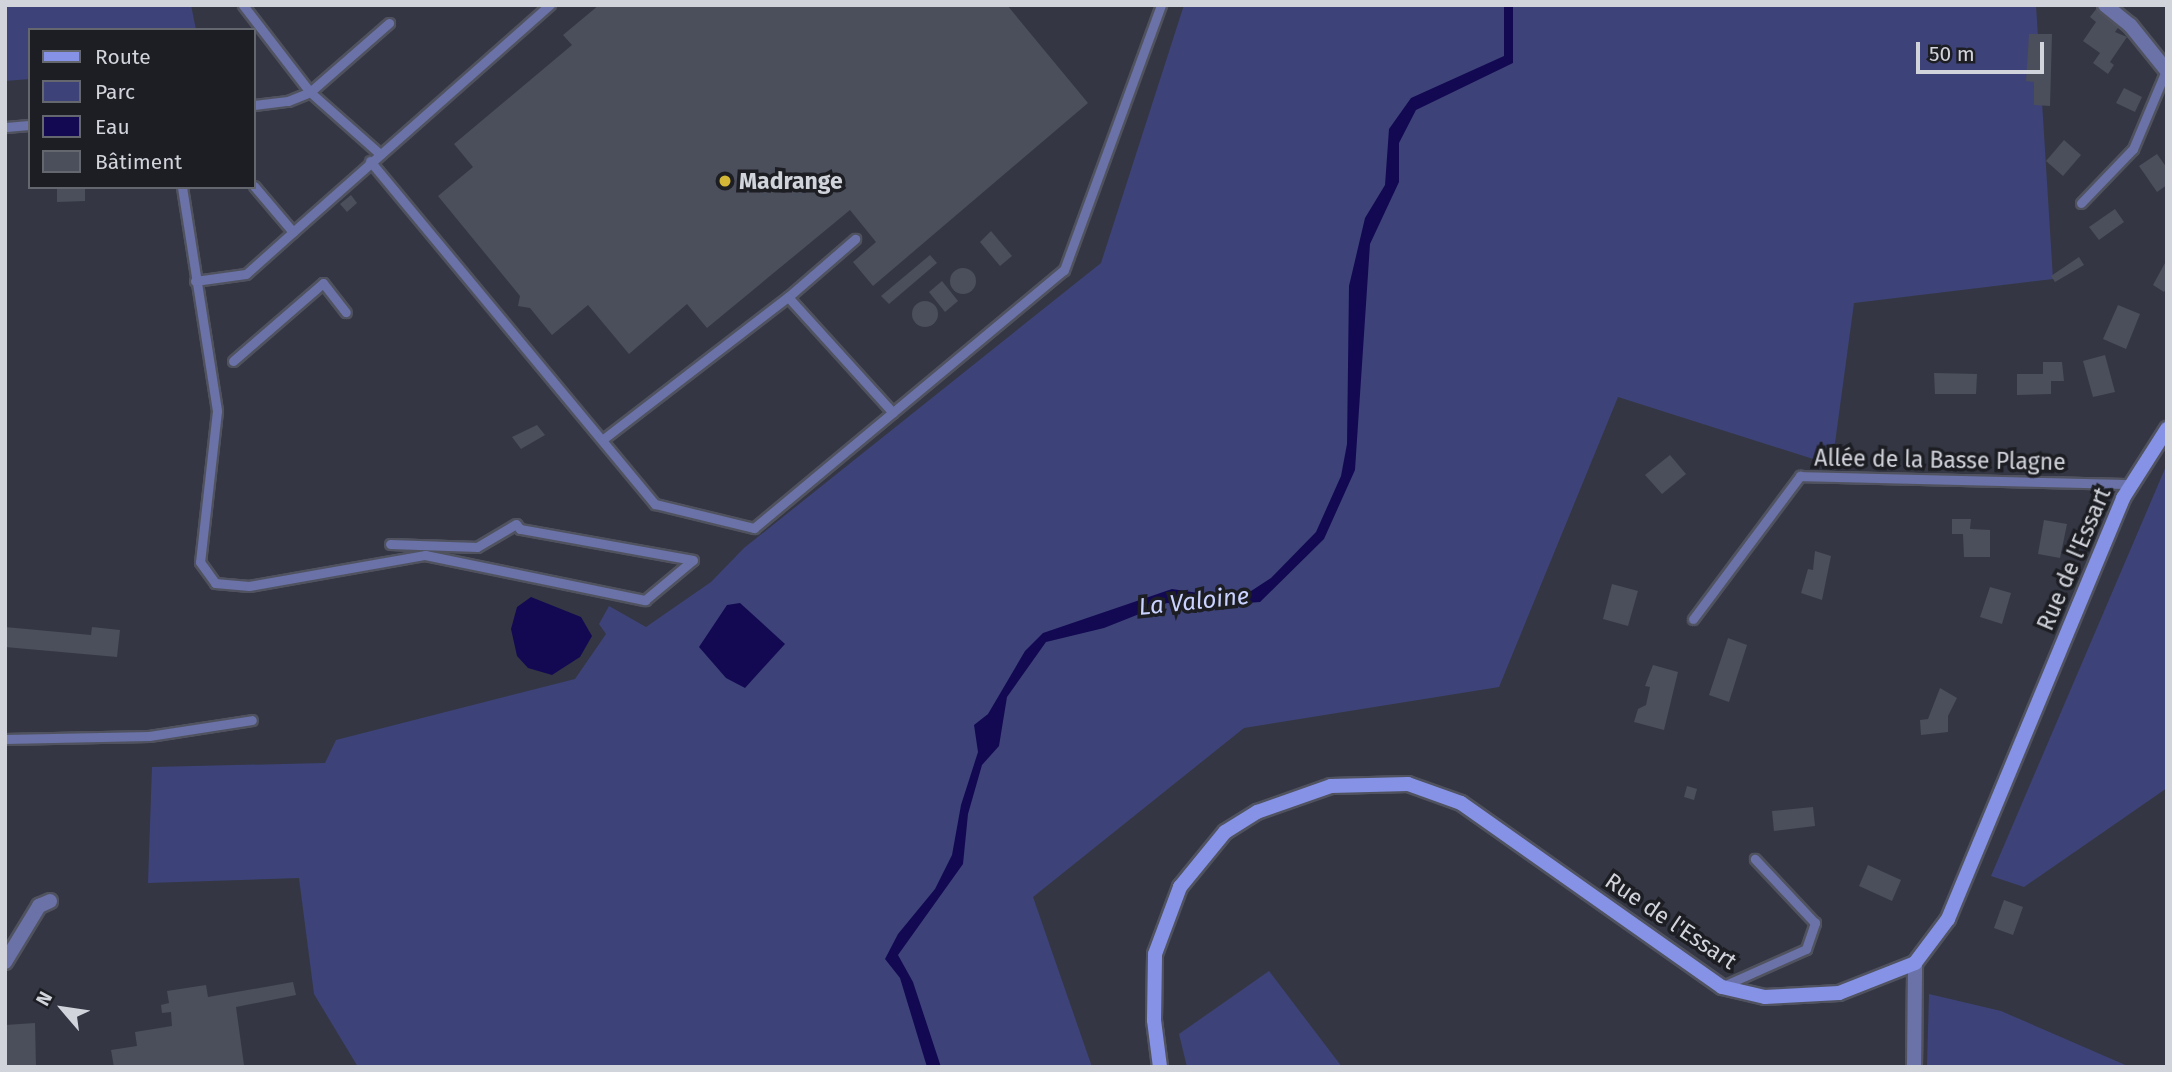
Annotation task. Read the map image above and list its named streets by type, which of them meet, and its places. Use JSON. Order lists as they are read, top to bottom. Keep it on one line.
{"streets":{"street":["Rue de l'Essart"],"lane":["Allée de la Basse Plagne"]},"crossings":[["Allée de la Basse Plagne","Rue de l'Essart"]],"water":["La Valoine"],"places":["Madrange"],"legend":["Route","Parc","Eau","Bâtiment"],"scale_bar":"50 m","north":"top left"}
